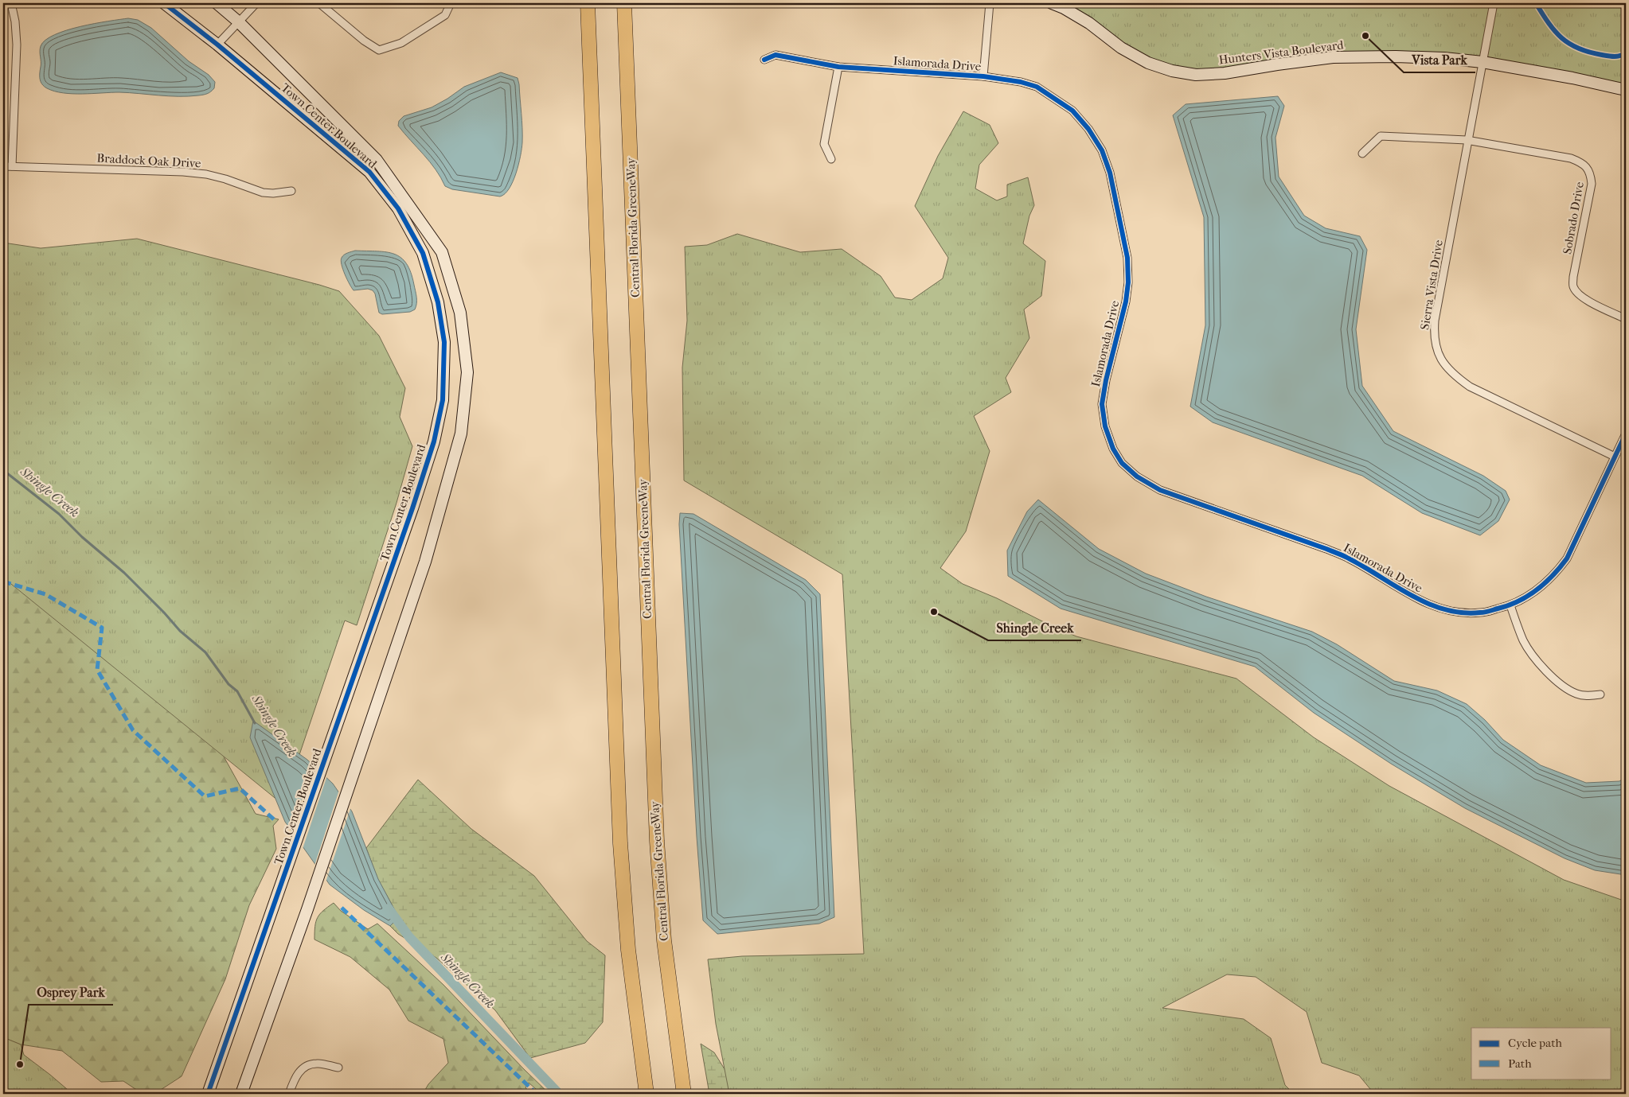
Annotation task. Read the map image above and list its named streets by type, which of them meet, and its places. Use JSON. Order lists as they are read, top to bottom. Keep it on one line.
{"streets":{"highway":["Central Florida GreeneWay"],"street":["Hunters Vista Boulevard","Islamorada Drive","Town Center Boulevard","Braddock Oak Drive","Sobrado Drive","Sierra Vista Drive"]},"crossings":[["Hunters Vista Boulevard","Sierra Vista Drive"],["Islamorada Drive","Sierra Vista Drive"],["Sobrado Drive","Sierra Vista Drive"]],"water":["Shingle Creek"],"places":["Vista Park","Shingle Creek","Osprey Park"],"legend":["Cycle path","Path"]}
